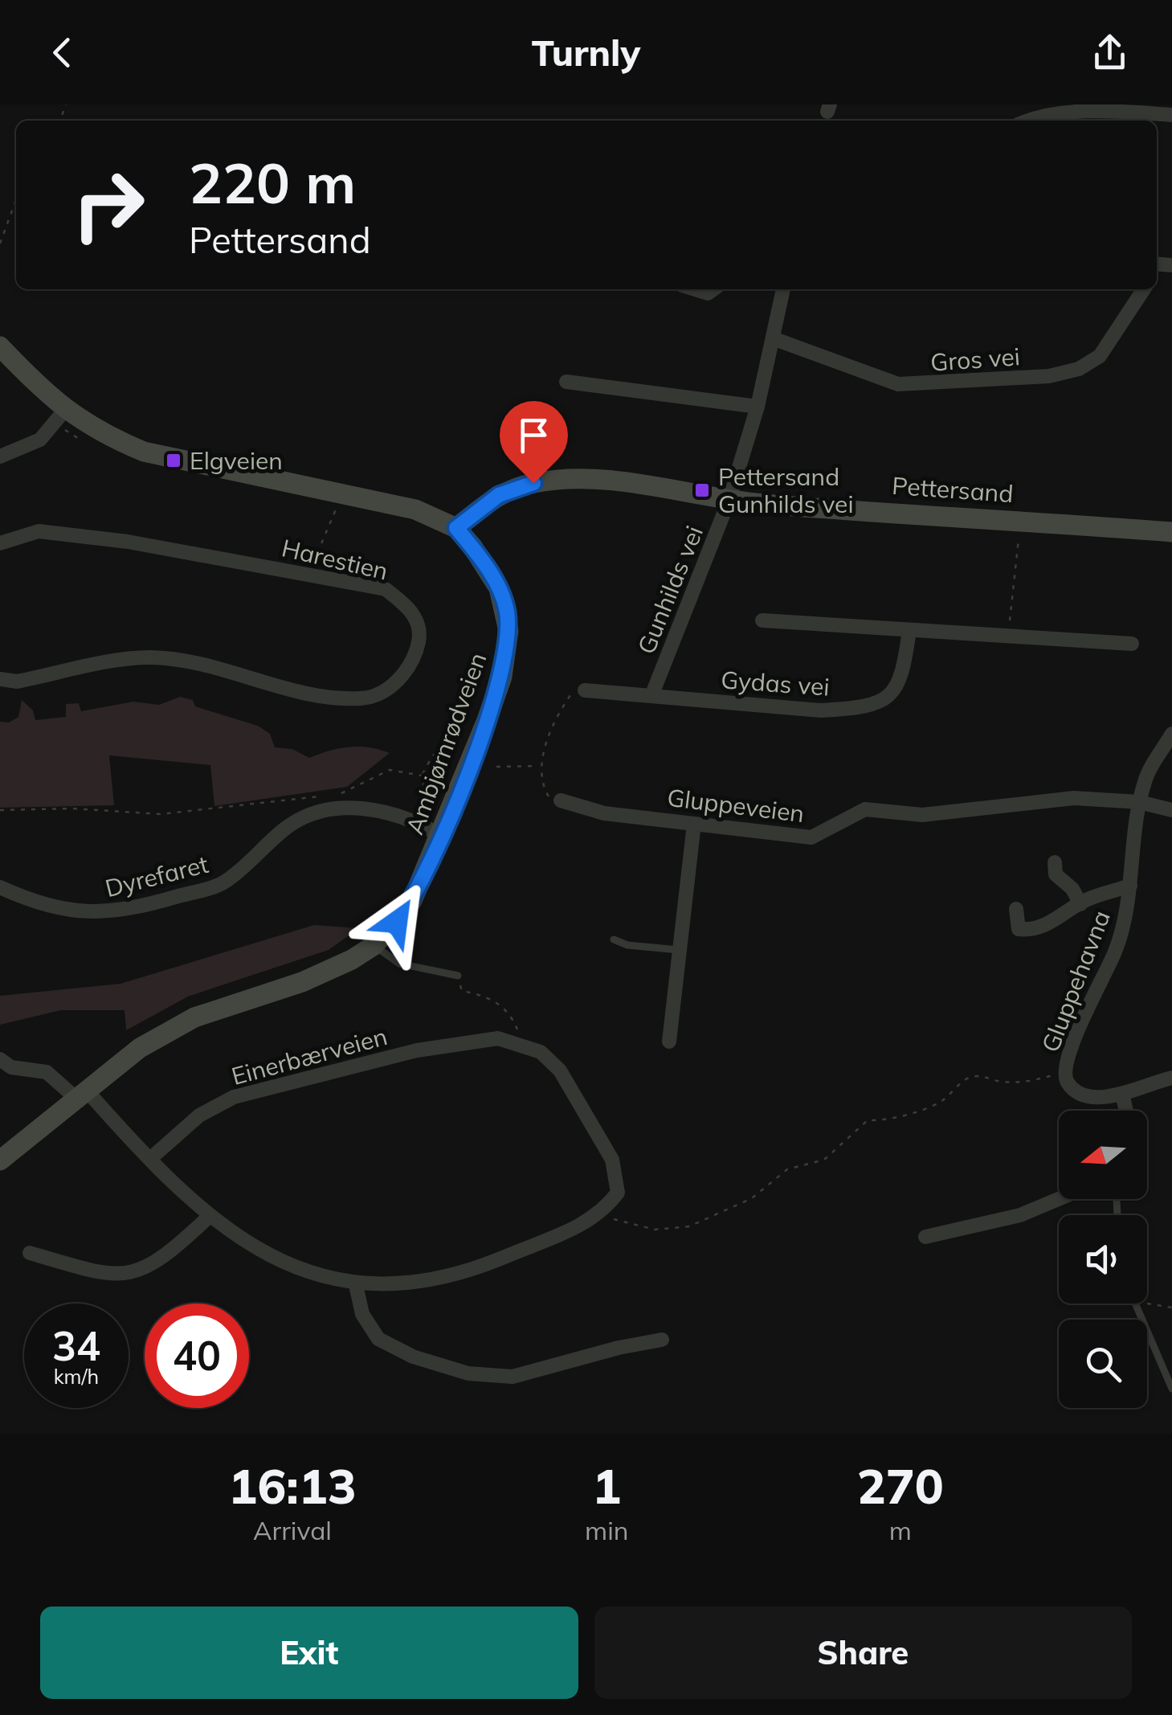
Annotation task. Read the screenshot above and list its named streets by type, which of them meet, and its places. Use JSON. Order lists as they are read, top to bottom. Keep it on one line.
{"streets":{"street":["Gros vei","Pettersand","Harestien","Gunhilds vei","Gydas vei","Ambjørnrødveien","Gluppeveien","Dyrefaret","Gluppehavna","Einerbærveien"]},"crossings":[["Gros vei","Gunhilds vei"],["Pettersand","Gunhilds vei"],["Pettersand","Ambjørnrødveien"],["Gunhilds vei","Gydas vei"],["Ambjørnrødveien","Dyrefaret"],["Gluppeveien","Gluppehavna"]],"places":{"transit":["Elgveien","Pettersand Gunhilds vei"]},"north":"left","page":{"header":"Turnly","turn":["220 m","Pettersand"],"speed":"34 km/h","limit":"40","eta":["16:13","Arrival","1","min","270","m"],"buttons":["Exit","Share"]}}
